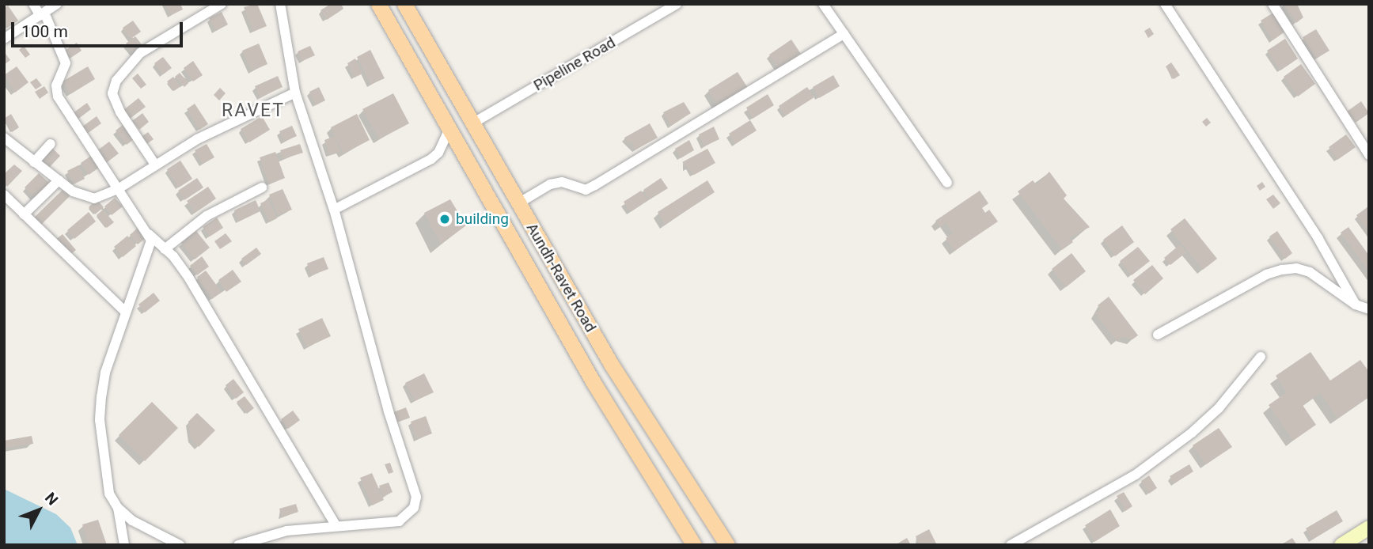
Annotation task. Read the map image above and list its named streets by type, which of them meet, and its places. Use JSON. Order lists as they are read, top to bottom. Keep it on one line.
{"streets":{"main road":["Aundh-Ravet Road"],"street":["Pipeline Road"]},"crossings":[["Pipeline Road","Aundh-Ravet Road"]],"districts":["RAVET"],"places":["building"],"scale_bar":"100 m","north":"top right"}
